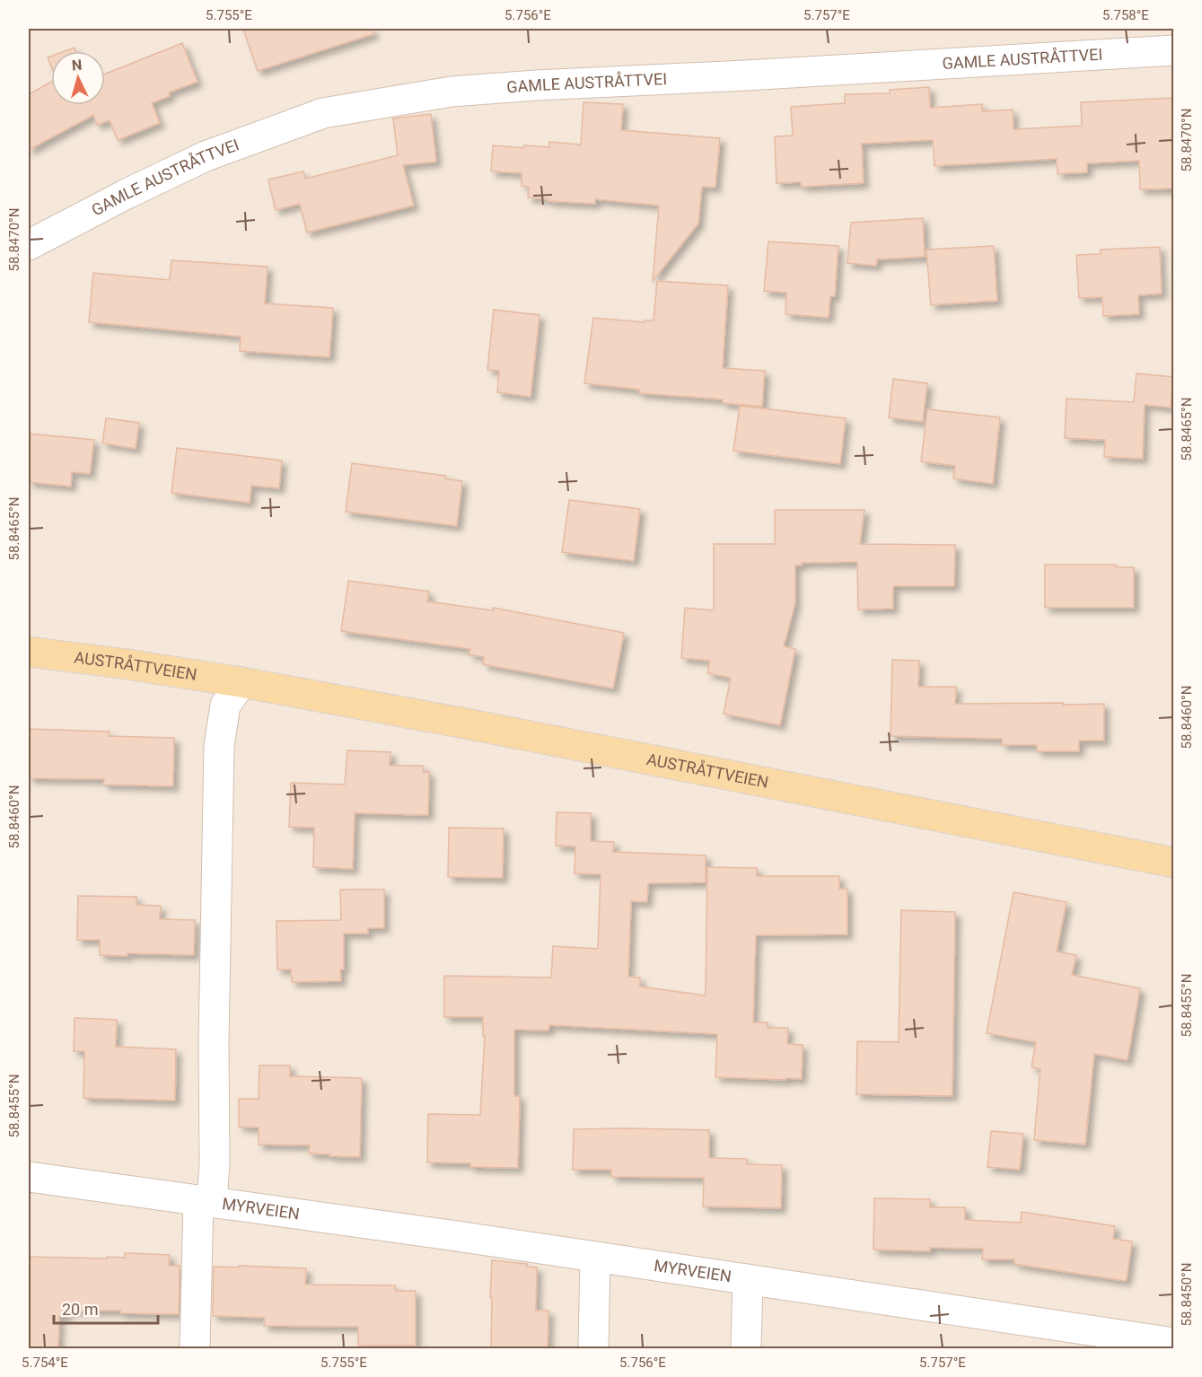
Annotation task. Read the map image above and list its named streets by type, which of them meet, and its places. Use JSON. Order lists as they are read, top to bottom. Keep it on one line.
{"streets":{"main road":["AUSTRÅTTVEIEN"],"street":["GAMLE AUSTRÅTTVEI","MYRVEIEN"]},"crossings":[["AUSTRÅTTVEIEN","MYRVEIEN"]],"scale_bar":"20 m","north":"top","coordinates":["5.755°E","5.756°E","5.757°E","5.758°E","58.8470°N","58.8465°N","58.8460°N","58.8455°N","58.8450°N","5.754°E"]}
